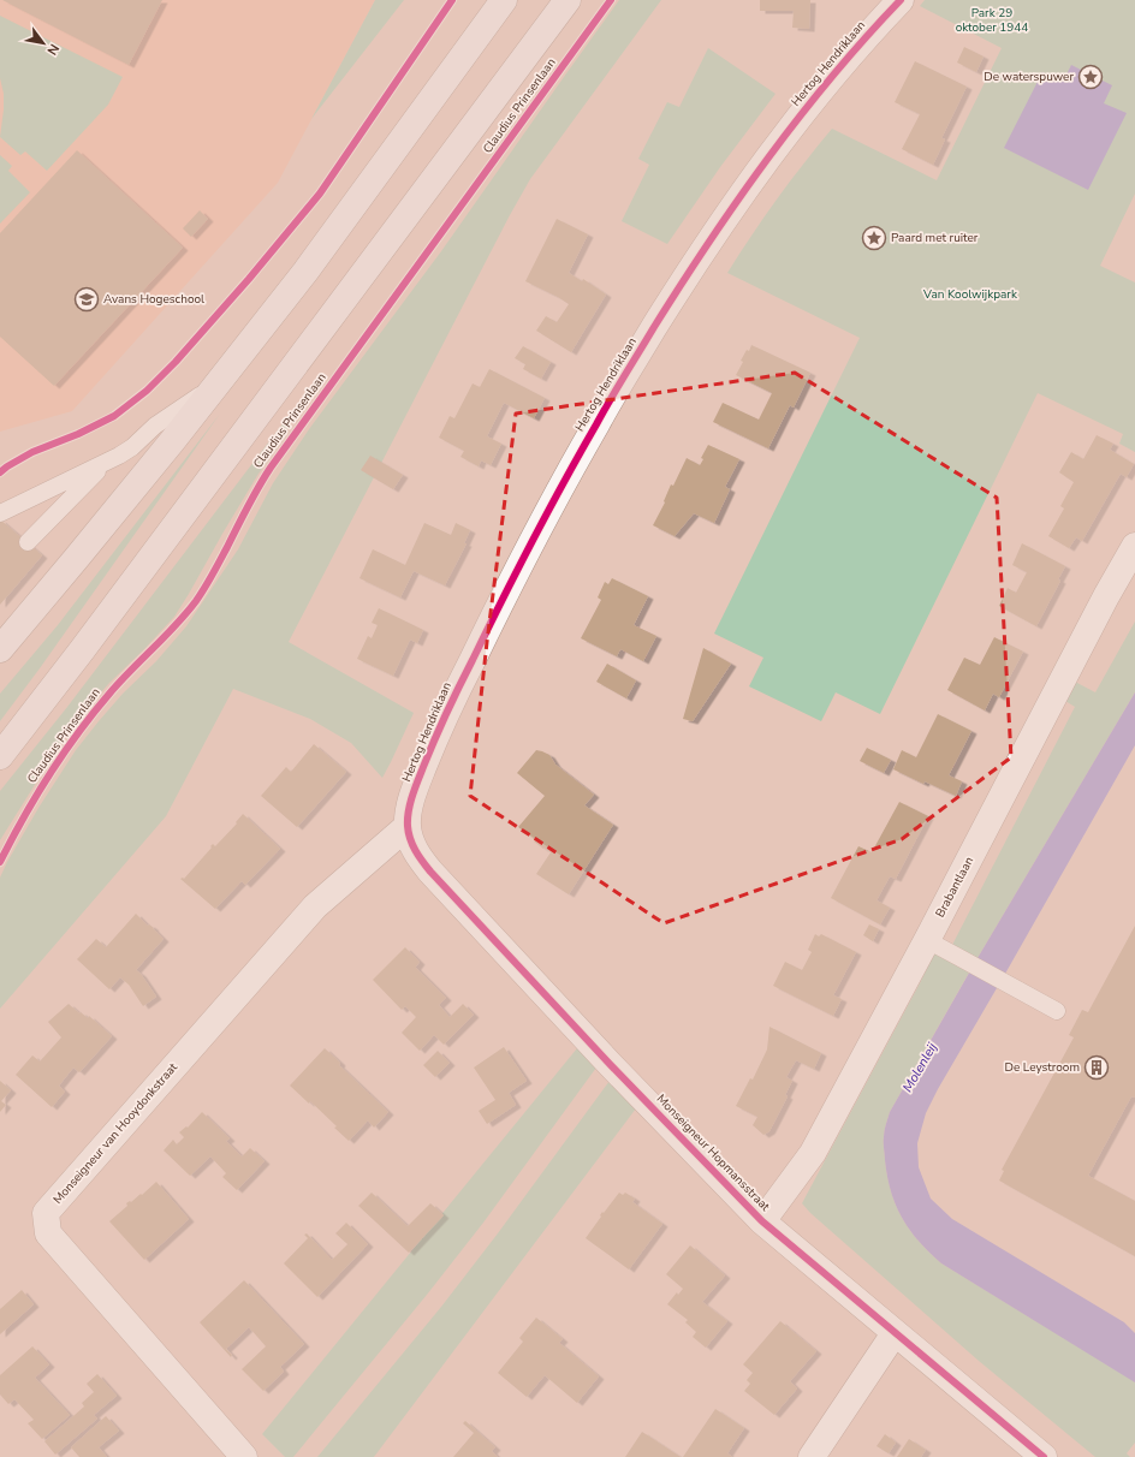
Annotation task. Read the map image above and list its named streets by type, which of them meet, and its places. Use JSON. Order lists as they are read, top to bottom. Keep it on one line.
{"streets":{"main road":["Claudius Prinsenlaan"],"street":["Hertog Hendriklaan","Brabantlaan","Monseigneur van Hooydonkstraat","Monseigneur Hopmansstraat"]},"crossings":[["Hertog Hendriklaan","Monseigneur van Hooydonkstraat"],["Hertog Hendriklaan","Monseigneur Hopmansstraat"],["Brabantlaan","Monseigneur Hopmansstraat"],["Monseigneur van Hooydonkstraat","Monseigneur Hopmansstraat"]],"water":["Molenleij"],"parks":["Park 29 oktober 1944","Van Koolwijkpark"],"places":{"place":["De waterspuwer","Paard met ruiter"],"school or university":["Avans Hogeschool"],"building":["De Leystroom"]},"north":"bottom right"}
